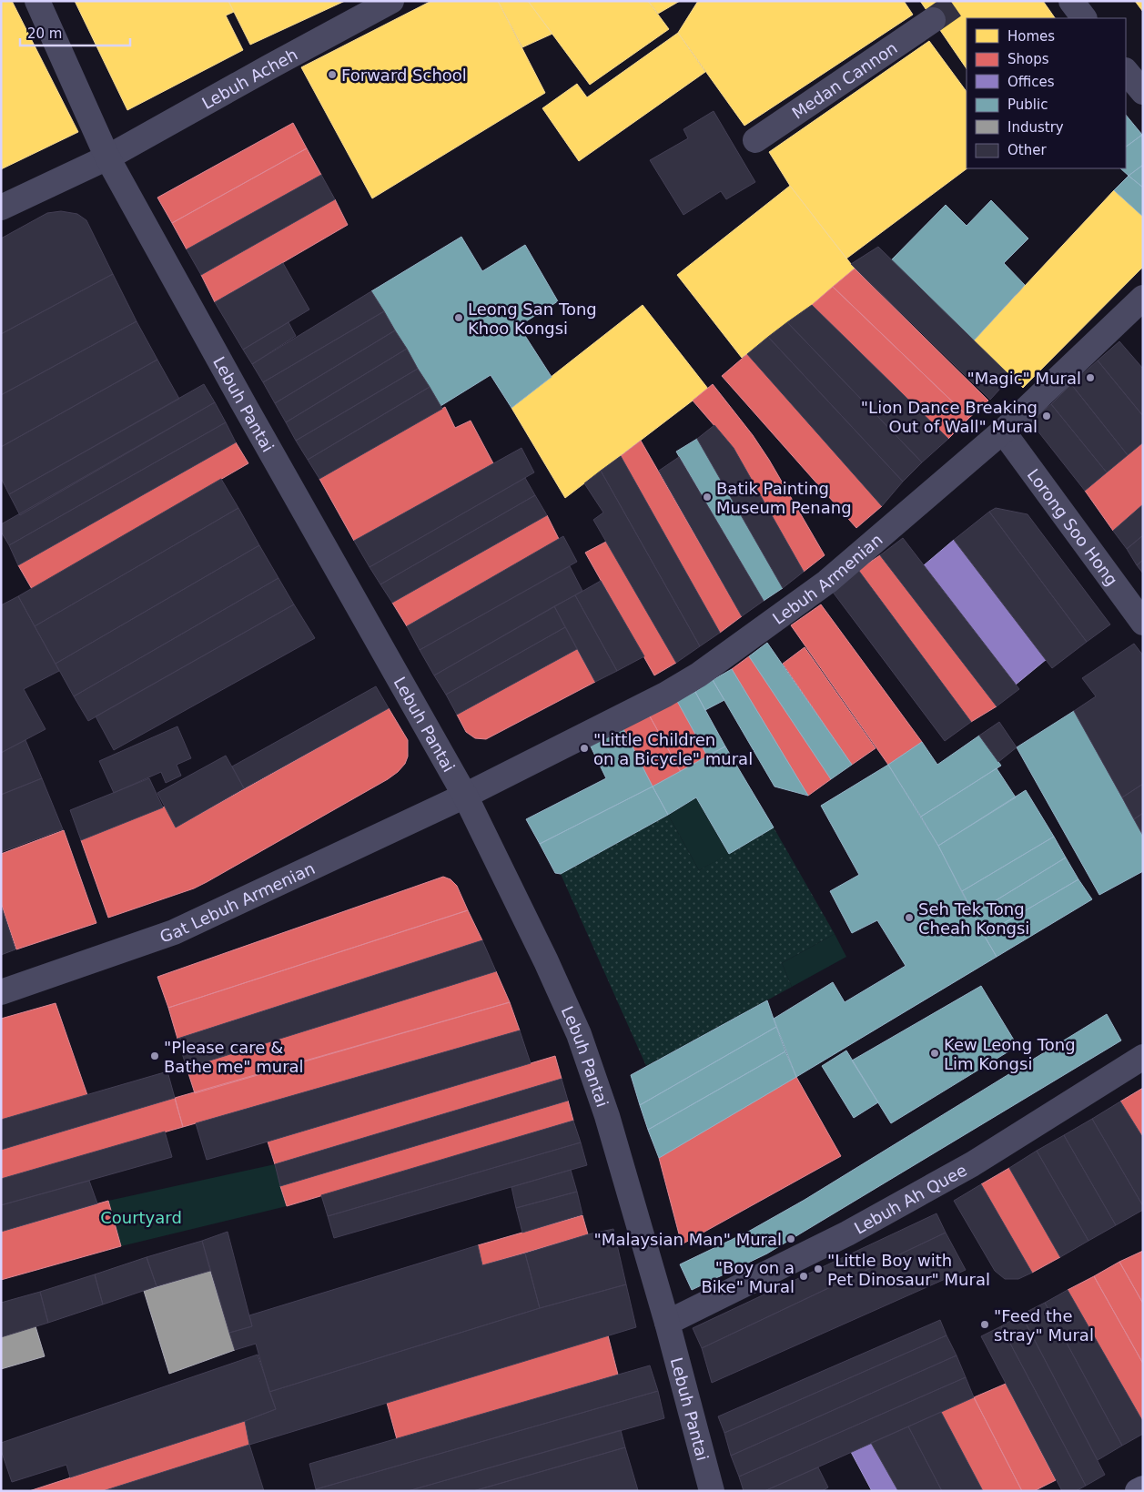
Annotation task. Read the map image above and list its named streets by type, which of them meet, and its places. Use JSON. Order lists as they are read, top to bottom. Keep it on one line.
{"streets":{"street":["Lebuh Acheh","Medan Cannon","Lebuh Pantai","Lorong Soo Hong","Lebuh Armenian","Gat Lebuh Armenian","Lebuh Ah Quee"]},"crossings":[["Lebuh Acheh","Lebuh Pantai"],["Lebuh Pantai","Lebuh Armenian"],["Lebuh Pantai","Gat Lebuh Armenian"],["Lebuh Pantai","Lebuh Ah Quee"],["Lorong Soo Hong","Lebuh Armenian"],["Lebuh Armenian","Gat Lebuh Armenian"]],"parks":["Courtyard"],"places":["Forward School","Leong San Tong Khoo Kongsi","\"Magic\" Mural","\"Lion Dance Breaking Out of Wall\" Mural","Batik Painting Museum Penang","\"Little Children on a Bicycle\" mural","Seh Tek Tong Cheah Kongsi","Kew Leong Tong Lim Kongsi","\"Please care & Bathe me\" mural","\"Malaysian Man\" Mural","\"Little Boy with Pet Dinosaur\" Mural","\"Boy on a Bike\" Mural","\"Feed the stray\" Mural"],"legend":["Homes","Shops","Offices","Public","Industry","Other"],"scale_bar":"20 m"}
